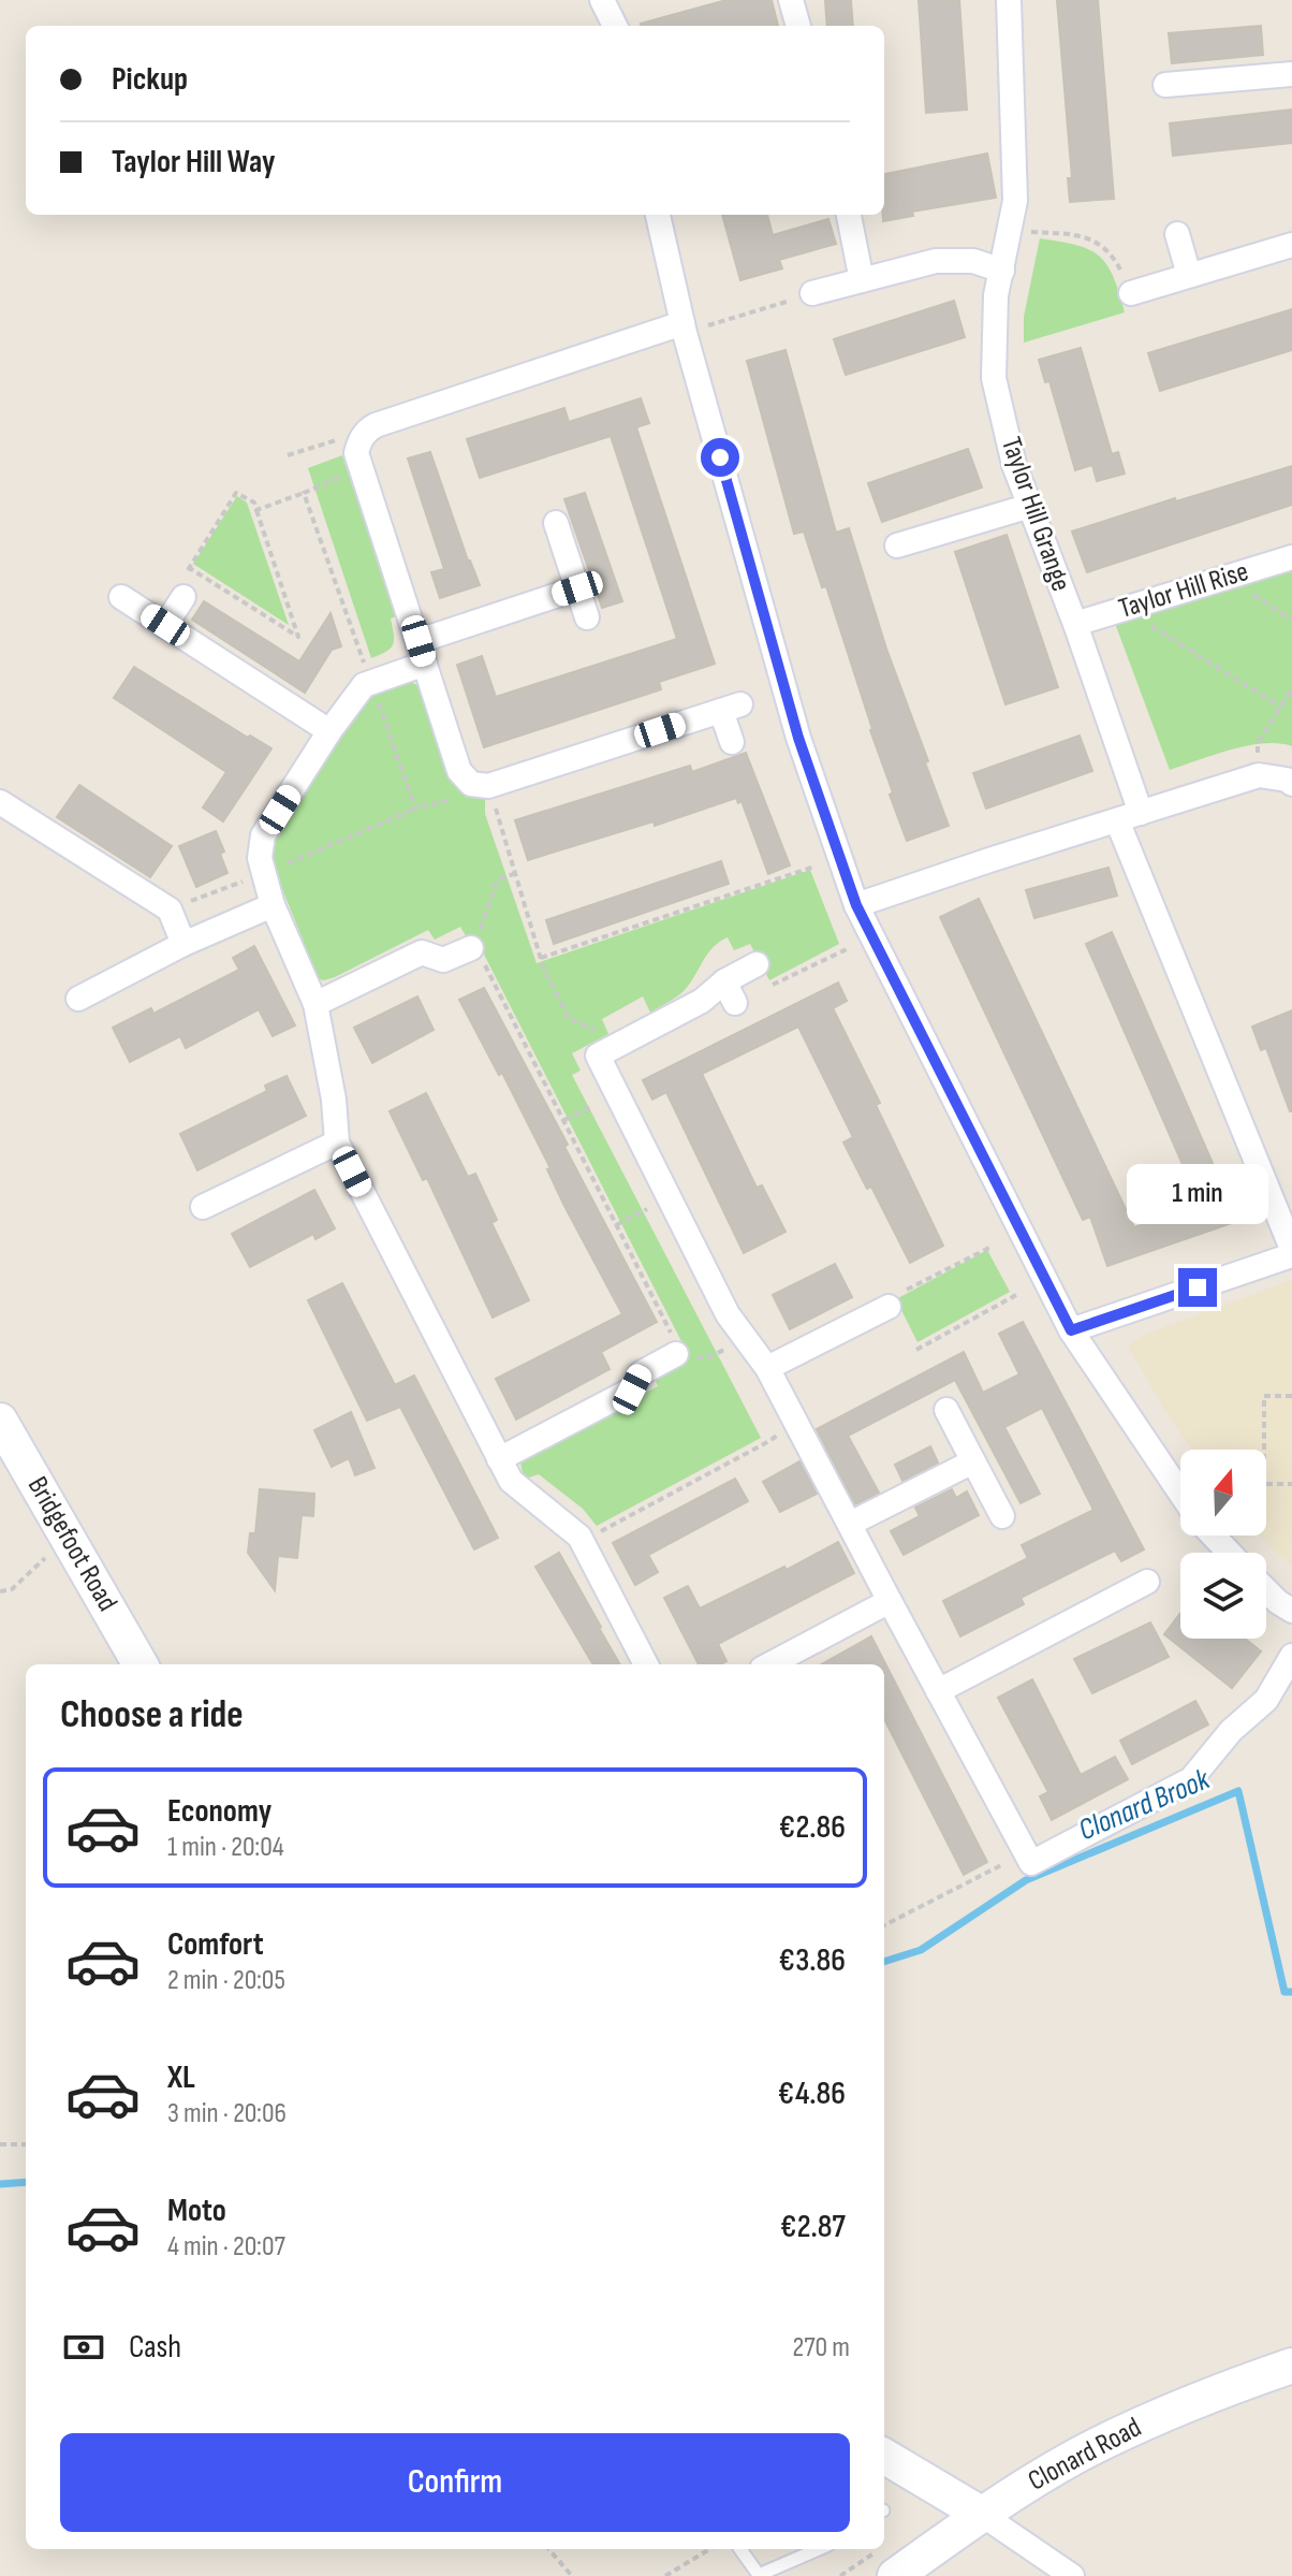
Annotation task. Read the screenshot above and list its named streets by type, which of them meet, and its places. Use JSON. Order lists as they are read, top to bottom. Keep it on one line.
{"streets":{"main road":["Bridgefoot Road","Clonard Road"],"street":["Taylor Hill Grange","Taylor Hill Rise"]},"crossings":[["Taylor Hill Grange","Taylor Hill Rise"]],"water":["Clonard Brook"],"north":"top","page":{"banner":["Pickup","Taylor Hill Way"],"bubble":"1 min","heading":"Choose a ride","list":[{"name":"Economy","note":"1 min · 20:04","value":"€2.86"},{"name":"Comfort","note":"2 min · 20:05","value":"€3.86"},{"name":"XL","note":"3 min · 20:06","value":"€4.86"},{"name":"Moto","note":"4 min · 20:07","value":"€2.87"}],"pay":["Cash","270 m"],"buttons":"Confirm"}}
